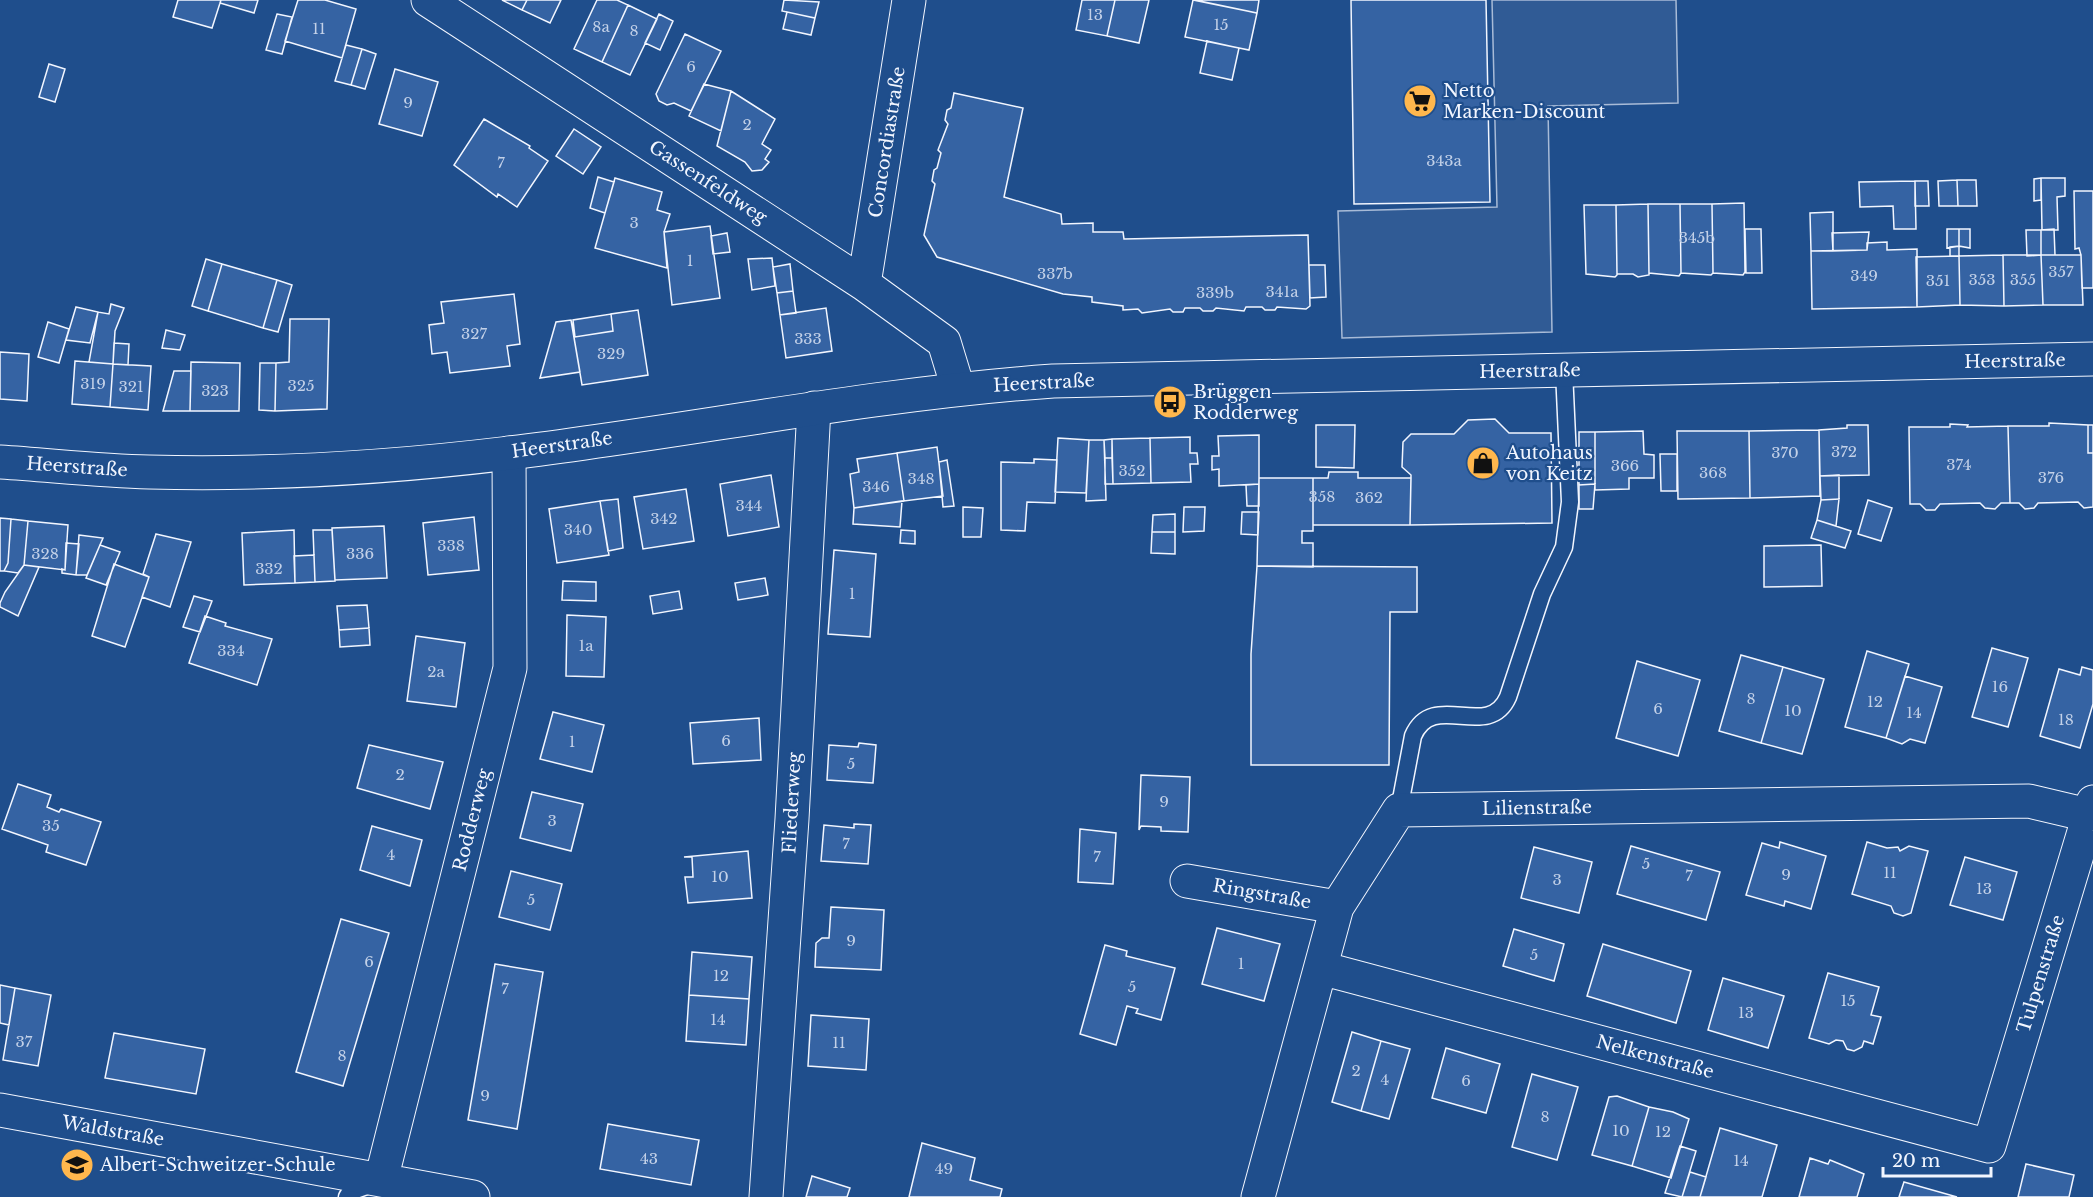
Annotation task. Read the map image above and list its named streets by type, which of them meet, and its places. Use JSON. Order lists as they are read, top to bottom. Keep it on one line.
{"streets":{"street":["Concordiastraße","Gassenfeldweg","Heerstraße","Fliederweg","Lilienstraße","Rodderweg","Ringstraße","Tulpenstraße","Nelkenstraße","Waldstraße"]},"crossings":[["Concordiastraße","Gassenfeldweg"],["Gassenfeldweg","Heerstraße"],["Heerstraße","Fliederweg"],["Heerstraße","Rodderweg"],["Lilienstraße","Tulpenstraße"],["Rodderweg","Waldstraße"],["Tulpenstraße","Nelkenstraße"]],"places":{"supermarket":["Netto Marken-Discount"],"bus stop":["Brüggen Rodderweg"],"shop":["Autohaus von Keitz"],"school or university":["Albert-Schweitzer-Schule"]},"house_numbers":["13","15","8a","11","8","6","9","2","343a","7","3","345b","1","357","337b","349","353","355","351","341a","339b","327","333","329","319","325","321","323","372","370","374","366","352","368","376","348","346","358","362","344","342","340","338","328","336","332","1","1a","334","2a","16","8","12","6","10","14","18","6","1","5","2","9","3","35","7","4","7","5","11","9","7","10","3","13","5","9","5","6","1","12","5","7","15","13","14","37","11","8","2","4","6","9","8","10","12","43","14","49"],"scale_bar":"20 m"}
